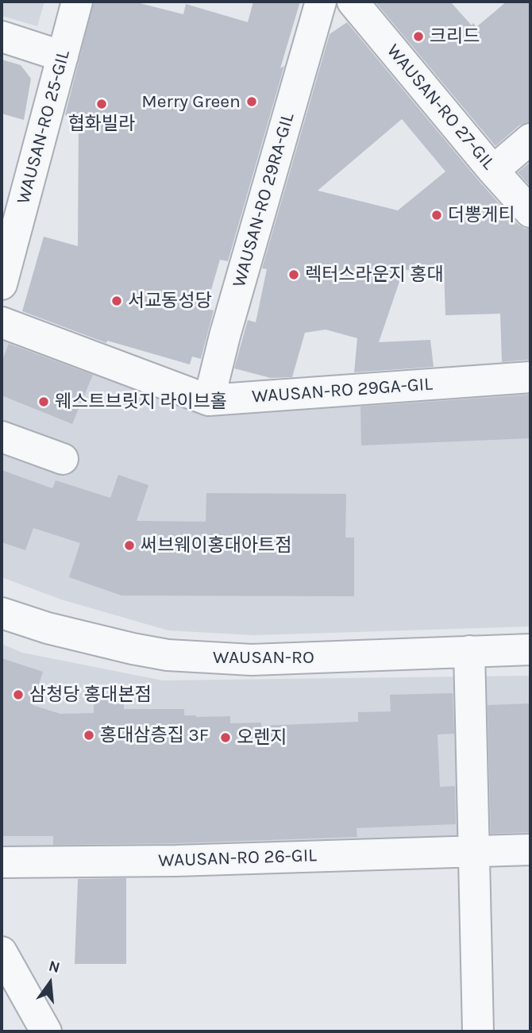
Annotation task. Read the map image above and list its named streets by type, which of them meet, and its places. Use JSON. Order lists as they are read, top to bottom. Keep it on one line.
{"streets":{"street":["WAUSAN-RO 27-GIL","WAUSAN-RO 25-GIL","WAUSAN-RO 29RA-GIL","WAUSAN-RO 29GA-GIL","WAUSAN-RO","WAUSAN-RO 26-GIL"]},"crossings":[["WAUSAN-RO 29RA-GIL","WAUSAN-RO 29GA-GIL"]],"places":["크리드","Merry Green","협화빌라","더뽕게티","렉터스라운지 홍대","서교동성당","웨스트브릿지 라이브홀","써브웨이홍대아트점","삼청당 홍대본점","홍대삼층집 3F","오렌지"],"north":"top"}
